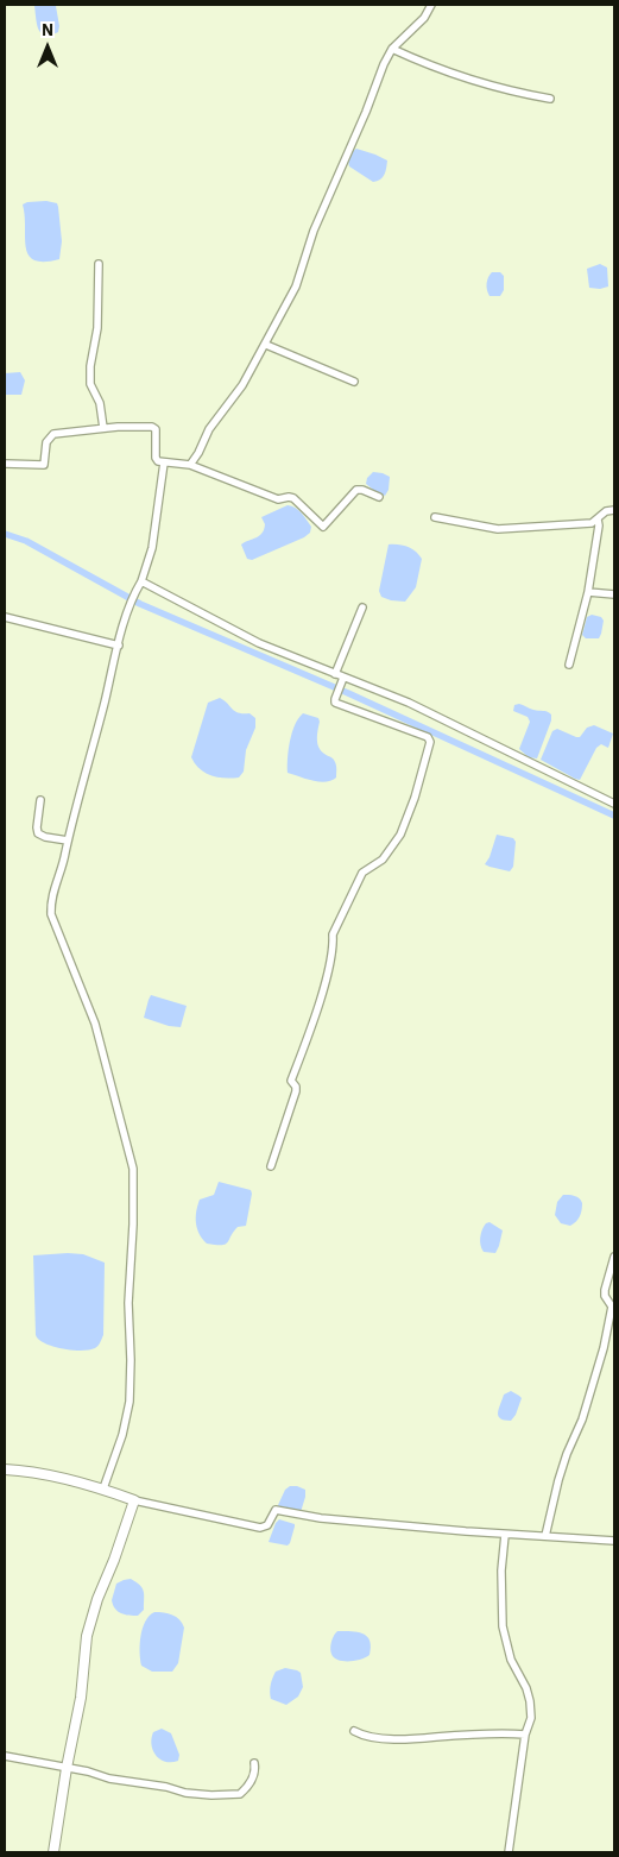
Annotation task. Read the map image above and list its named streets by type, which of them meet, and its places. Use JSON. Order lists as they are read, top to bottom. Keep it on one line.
{"north":"top"}
